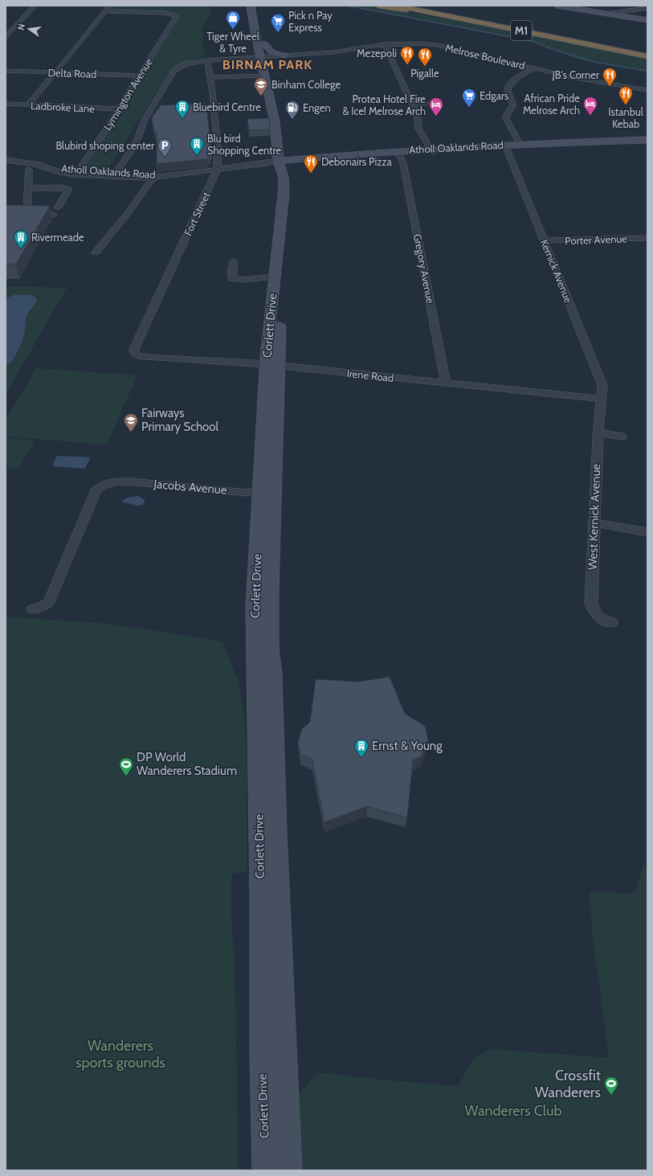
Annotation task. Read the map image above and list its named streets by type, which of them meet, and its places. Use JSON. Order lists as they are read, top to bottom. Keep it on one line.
{"streets":{"highway":["M1"],"main road":["Atholl Oaklands Road","Corlett Drive"],"street":["Melrose Boulevard","Delta Road","Lymington Avenue","Ladbroke Lane","Fort Street","Porter Avenue","Gregory Avenue","Kernick Avenue","Irene Road","Jacobs Avenue","West Kernick Avenue"]},"crossings":[["Delta Road","Lymington Avenue"],["Lymington Avenue","Ladbroke Lane"],["Lymington Avenue","Atholl Oaklands Road"],["Atholl Oaklands Road","Fort Street"],["Atholl Oaklands Road","Gregory Avenue"],["Atholl Oaklands Road","Kernick Avenue"],["Atholl Oaklands Road","Corlett Drive"],["Fort Street","Irene Road"],["Porter Avenue","Kernick Avenue"],["Gregory Avenue","Irene Road"],["Kernick Avenue","Irene Road"],["Kernick Avenue","West Kernick Avenue"],["Corlett Drive","Irene Road"],["Corlett Drive","Jacobs Avenue"],["Irene Road","West Kernick Avenue"]],"districts":["BIRNAM PARK"],"parks":["Wanderers sports grounds","Wanderers Club"],"places":{"shop":["Tiger Wheel & Tyre"],"supermarket":["Pick n Pay Express","Edgars"],"restaurant":["Mezepoli","Pigalle","JB's Corner","Istanbul Kebab","Debonairs Pizza"],"school or university":["Binham College","Fairways Primary School"],"hotel":["African Pride Melrose Arch","Protea Hotel Fire & Ice! Melrose Arch"],"building":["Bluebird Centre","Blu bird Shopping Centre","Rivermeade","Ernst & Young"],"fuel station":["Engen"],"parking":["Blubird shoping center"],"sports":["DP World Wanderers Stadium","Crossfit Wanderers"]},"north":"left"}
